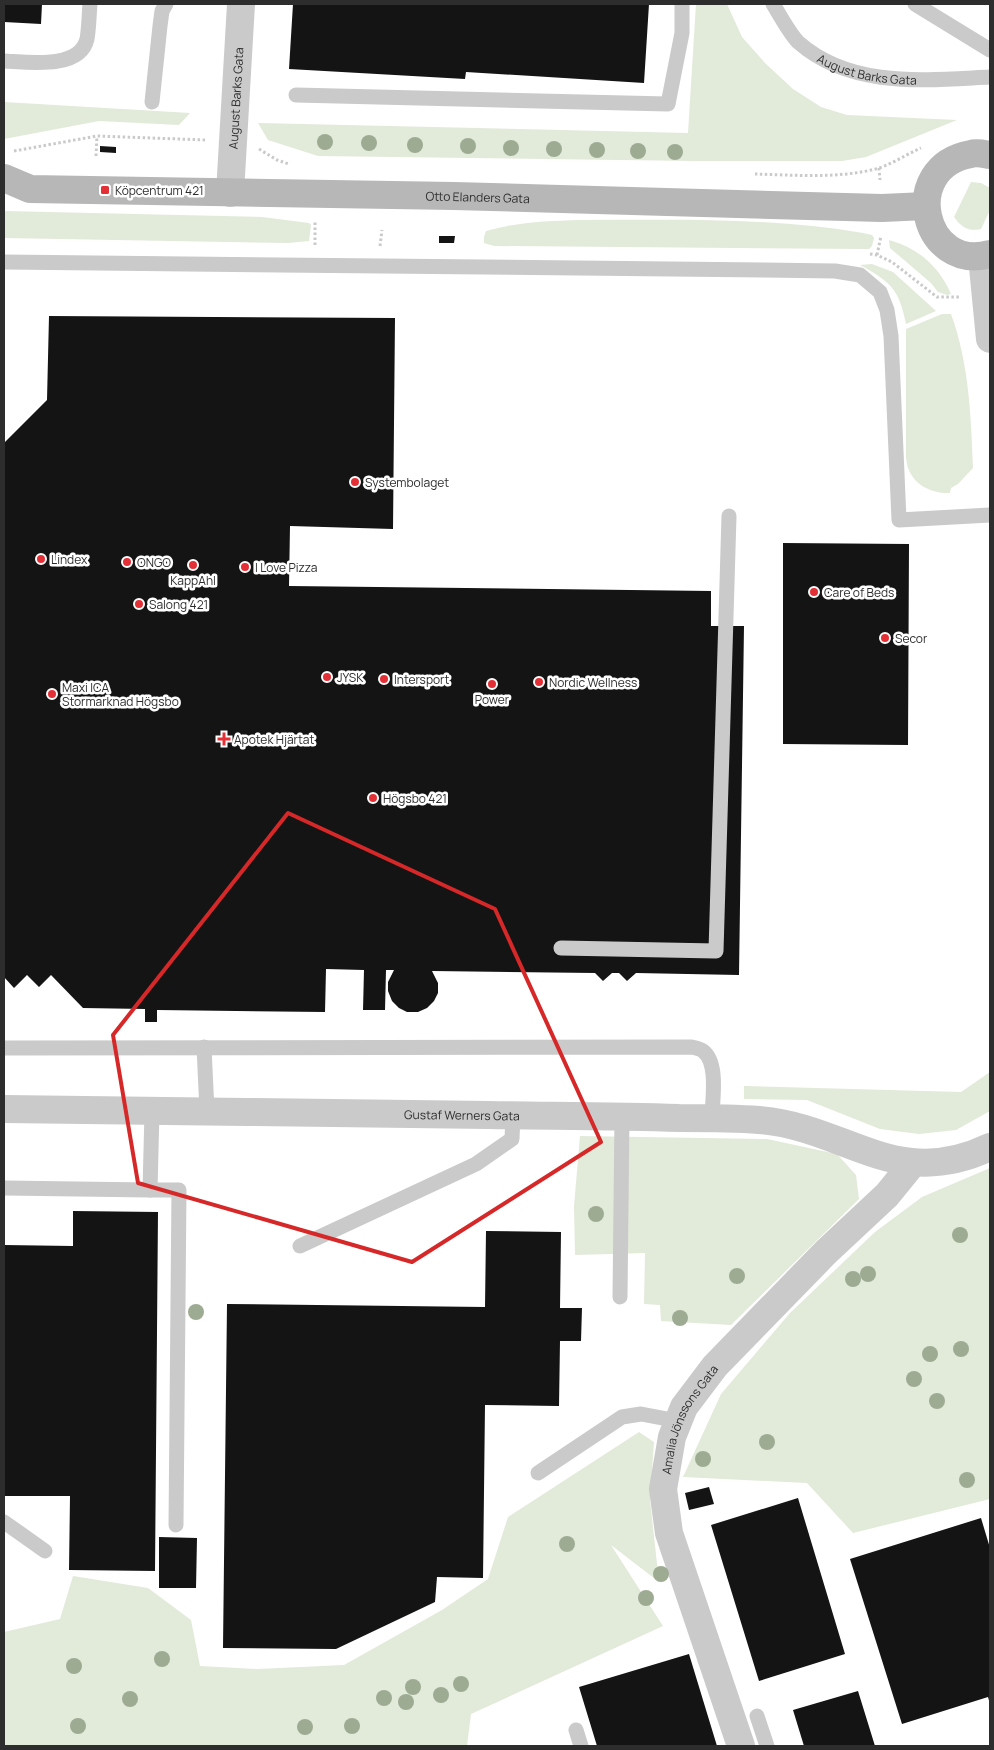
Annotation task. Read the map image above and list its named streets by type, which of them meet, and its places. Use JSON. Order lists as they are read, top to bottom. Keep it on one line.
{"streets":{"street":["August Barks Gata","Otto Elanders Gata","Gustaf Werners Gata","Amalia Jönssons Gata"]},"crossings":[["August Barks Gata","Otto Elanders Gata"],["Gustaf Werners Gata","Amalia Jönssons Gata"]],"places":{"transit":["Köpcentrum 421"],"other":["Systembolaget","Lindex","ONGO","KappAhl","I Love Pizza","Care of Beds","Salong 421","Secor","JYSK","Intersport","Nordic Wellness","Power","Maxi ICA Stormarknad Högsbo","Högsbo 421"],"health":["Apotek Hjärtat"]}}
